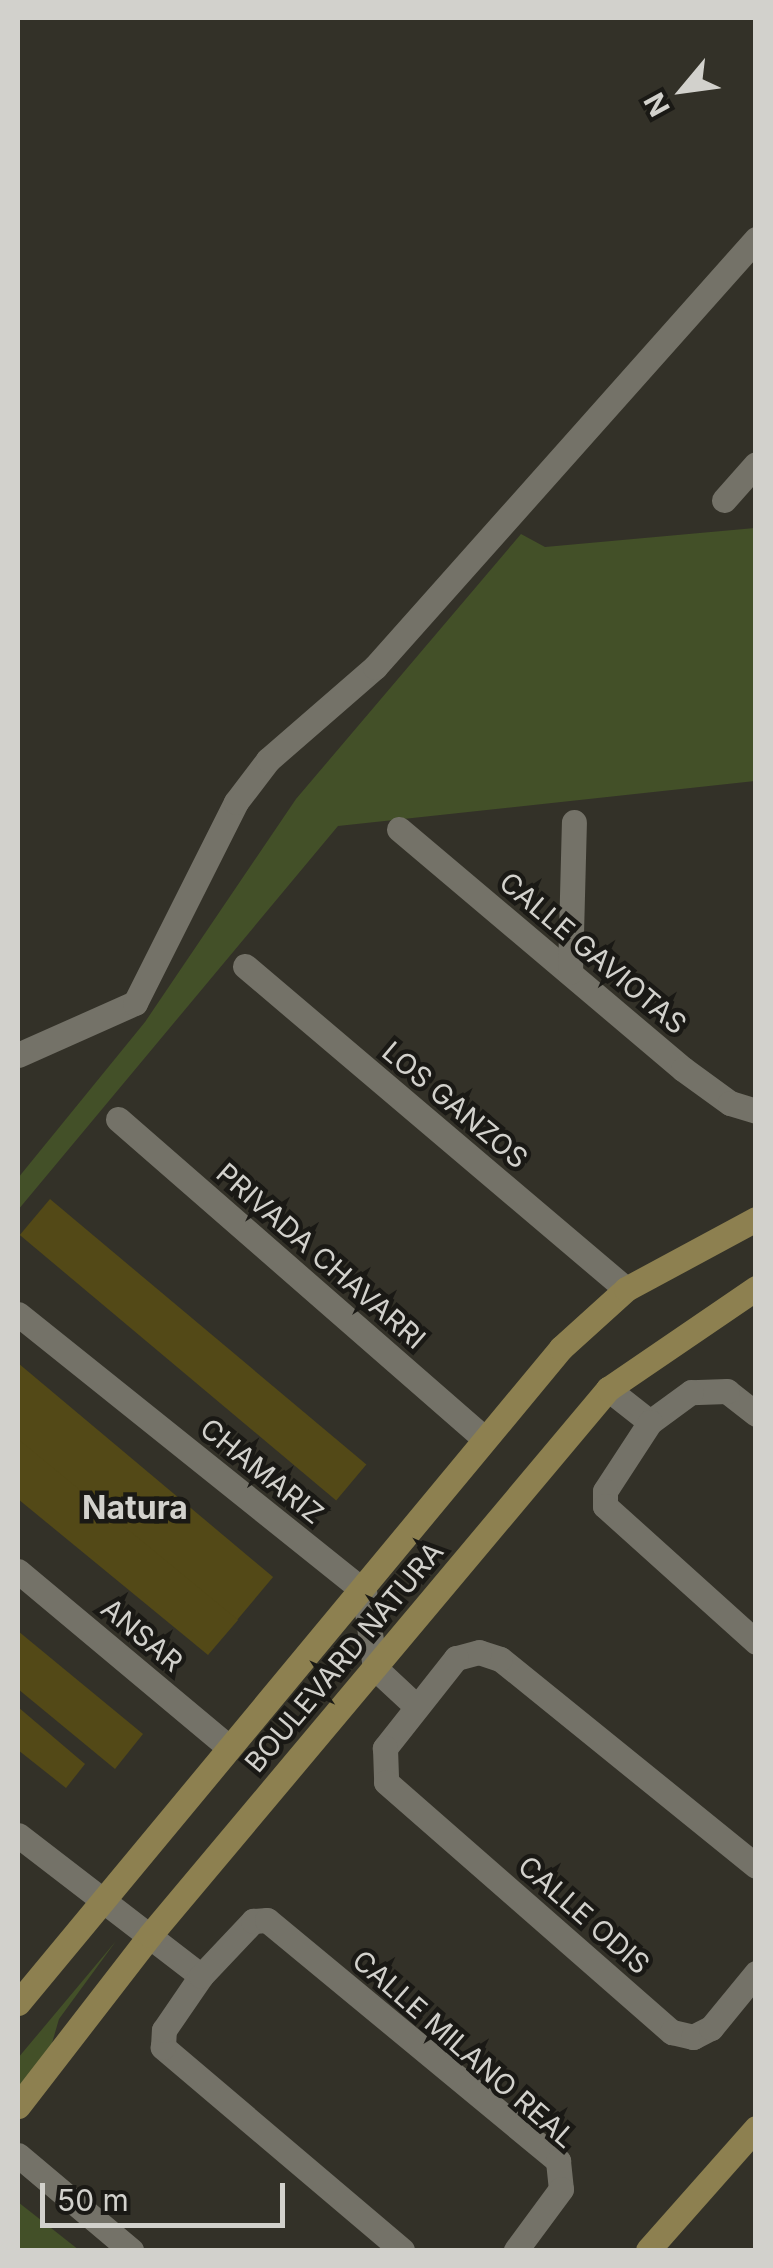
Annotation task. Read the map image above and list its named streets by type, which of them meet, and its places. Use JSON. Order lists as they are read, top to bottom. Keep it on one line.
{"streets":{"street":["CALLE GAVIOTAS","LOS GANZOS","PRIVADA CHAVARRI","CHAMARIZ","ANSAR","BOULEVARD NATURA","CALLE ODIS","CALLE MILANO REAL"]},"crossings":[["LOS GANZOS","BOULEVARD NATURA"],["PRIVADA CHAVARRI","BOULEVARD NATURA"],["CHAMARIZ","BOULEVARD NATURA"],["ANSAR","BOULEVARD NATURA"]],"districts":["Natura"],"scale_bar":"50 m","north":"bottom left"}
